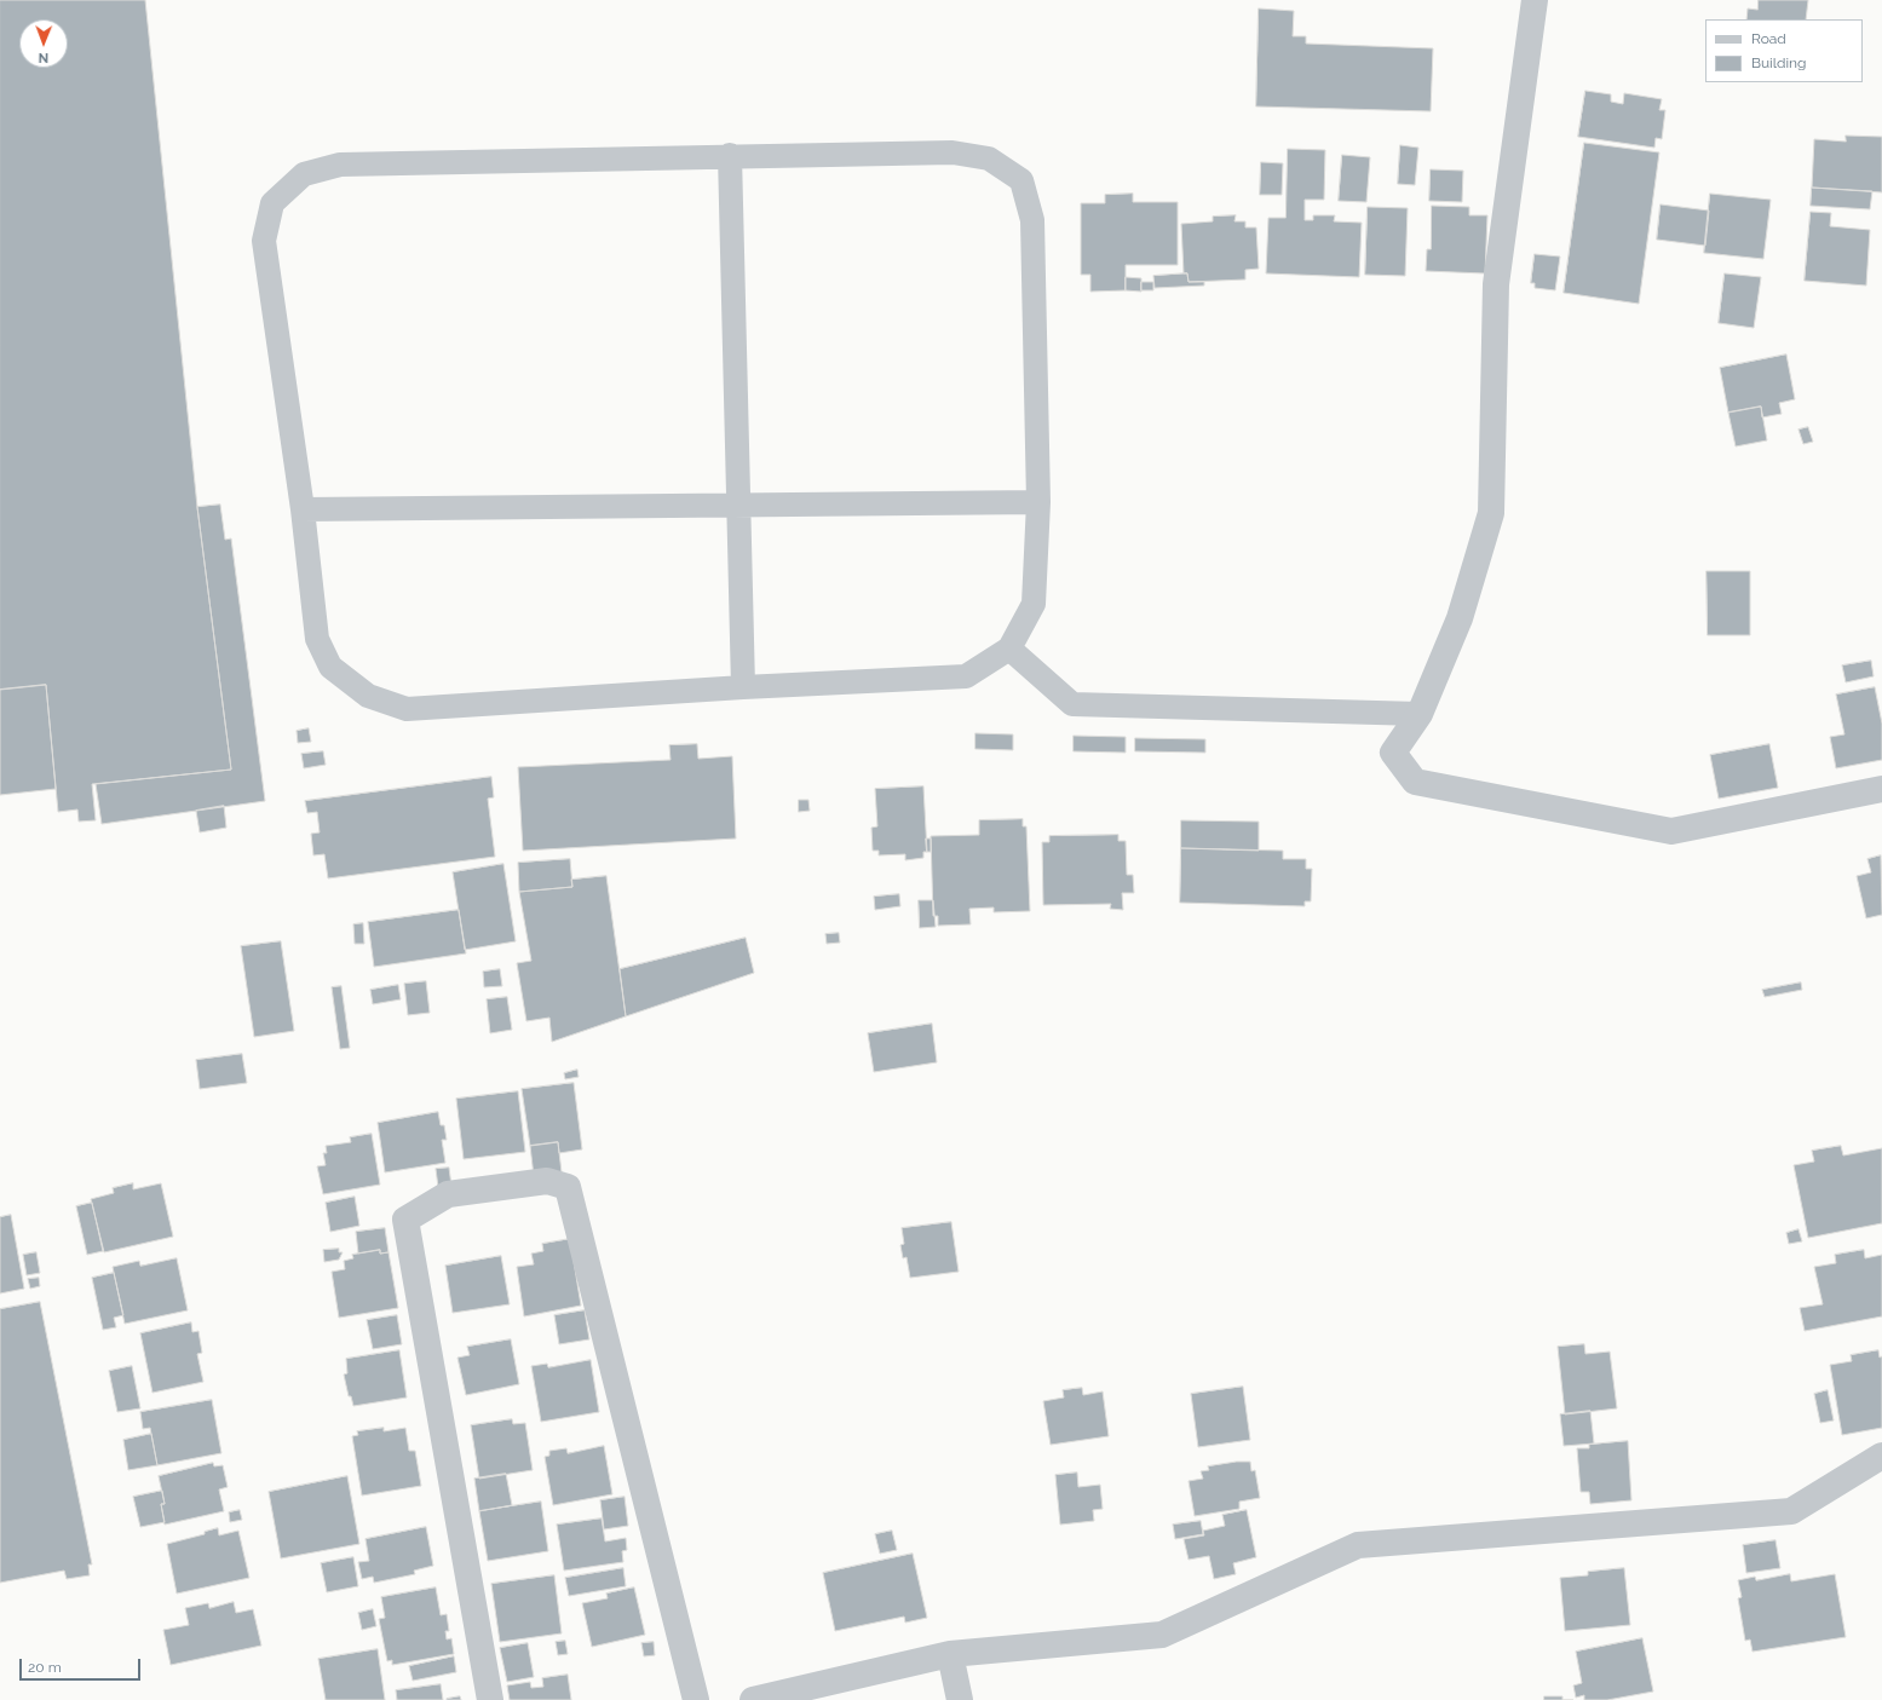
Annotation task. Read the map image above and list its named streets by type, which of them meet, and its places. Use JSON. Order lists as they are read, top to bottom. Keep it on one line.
{"legend":["Road","Building"],"scale_bar":"20 m","north":"bottom"}
